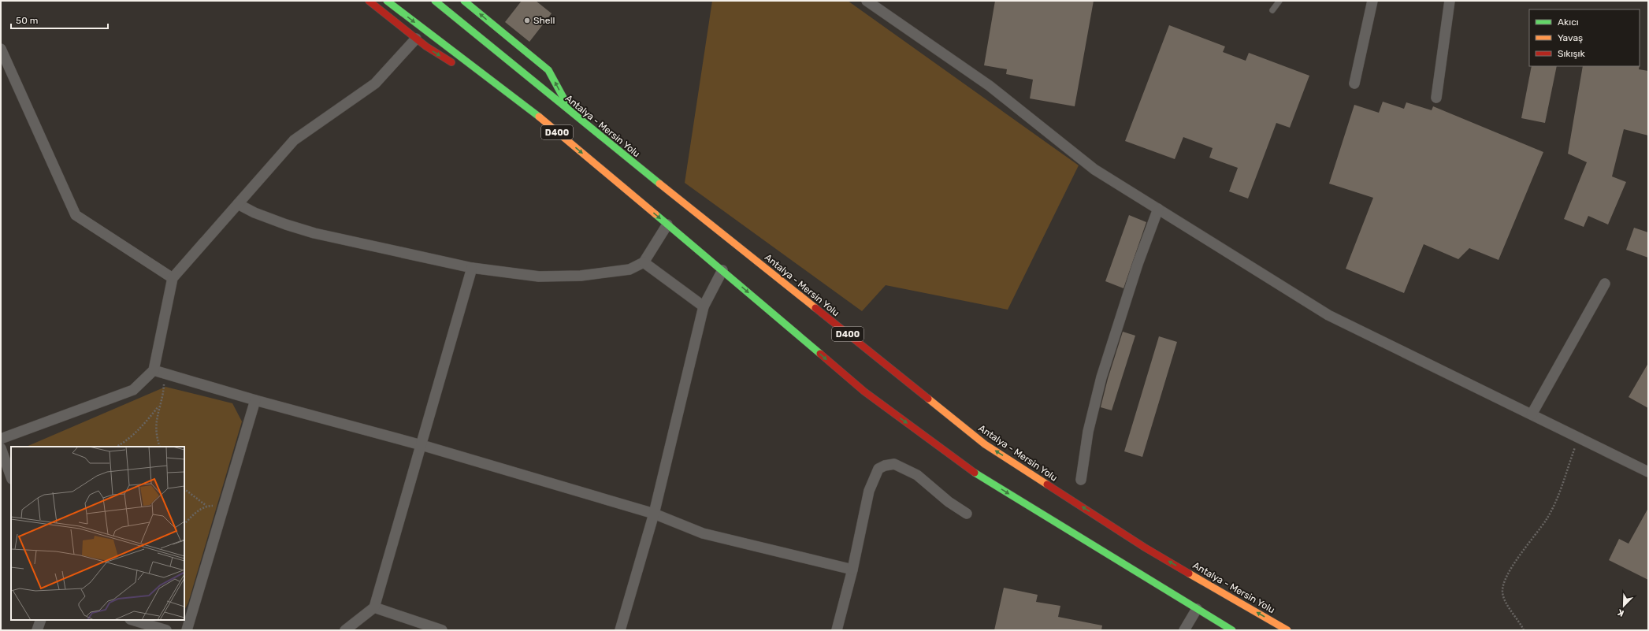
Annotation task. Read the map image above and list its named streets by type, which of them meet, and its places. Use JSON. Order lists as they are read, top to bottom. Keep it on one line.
{"streets":{"highway":["Antalya - Mersin Yolu","D400"]},"places":["Shell"],"legend":["Akıcı","Yavaş","Sıkışık"],"scale_bar":"50 m","north":"bottom left"}
